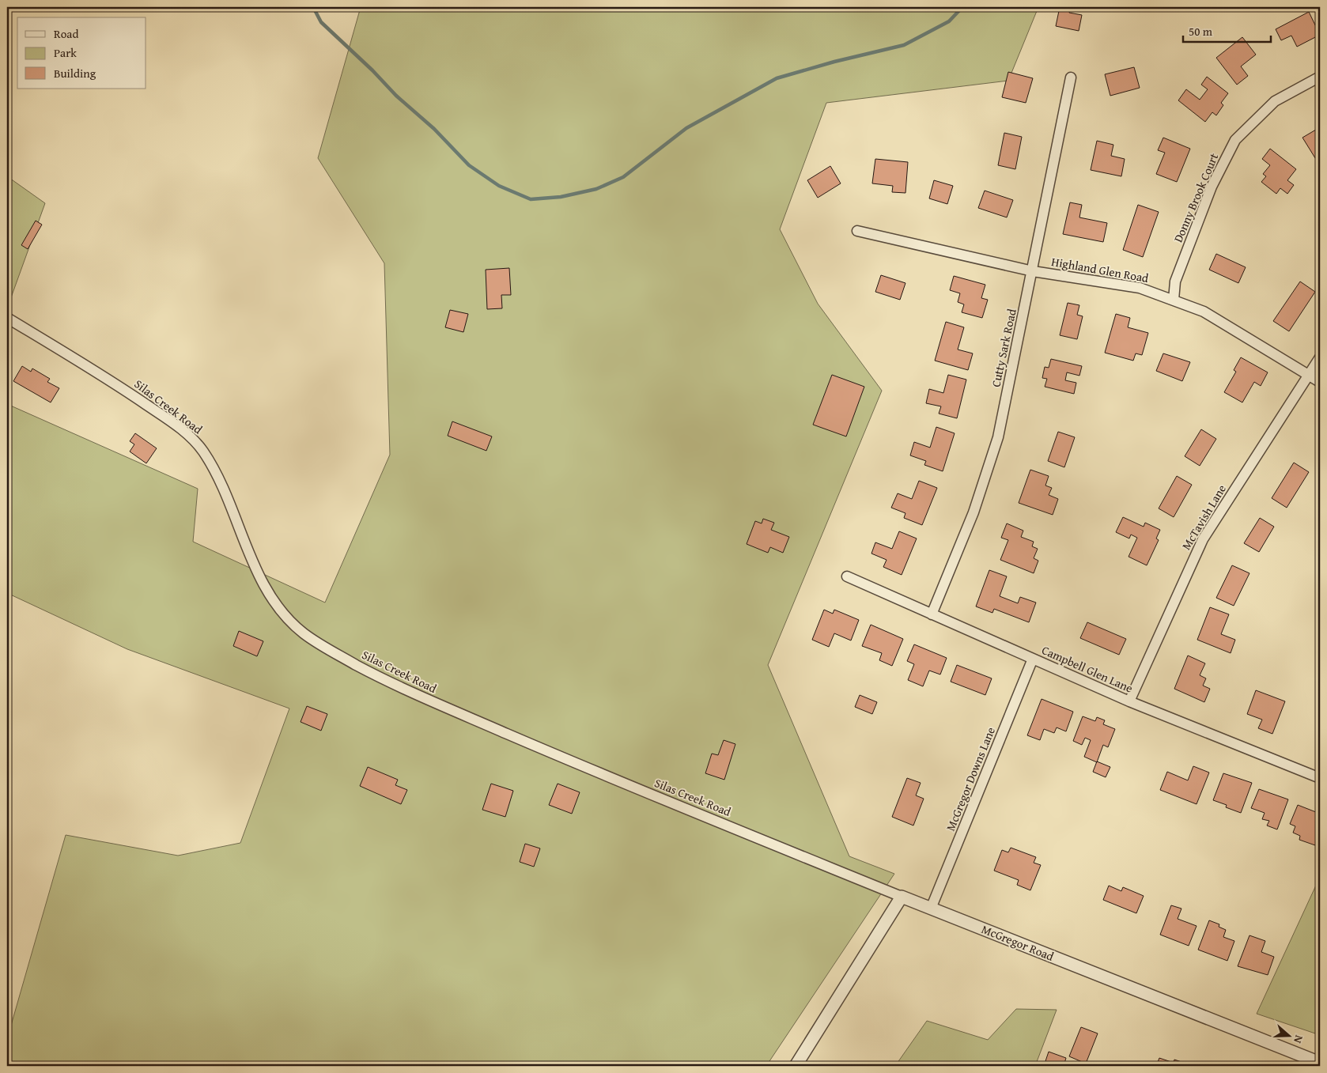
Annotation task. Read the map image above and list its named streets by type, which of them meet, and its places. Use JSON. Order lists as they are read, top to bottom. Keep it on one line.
{"streets":{"street":["Donny Brook Court","Highland Glen Road","Cutty Sark Road","Silas Creek Road","McTavish Lane","Campbell Glen Lane","McGregor Downs Lane","McGregor Road"]},"crossings":[["Donny Brook Court","Highland Glen Road"],["Highland Glen Road","Cutty Sark Road"],["Highland Glen Road","McTavish Lane"],["Cutty Sark Road","Campbell Glen Lane"],["Silas Creek Road","McGregor Road"],["McTavish Lane","Campbell Glen Lane"],["Campbell Glen Lane","McGregor Downs Lane"],["McGregor Downs Lane","McGregor Road"]],"legend":["Road","Park","Building"],"scale_bar":"50 m","north":"right"}
